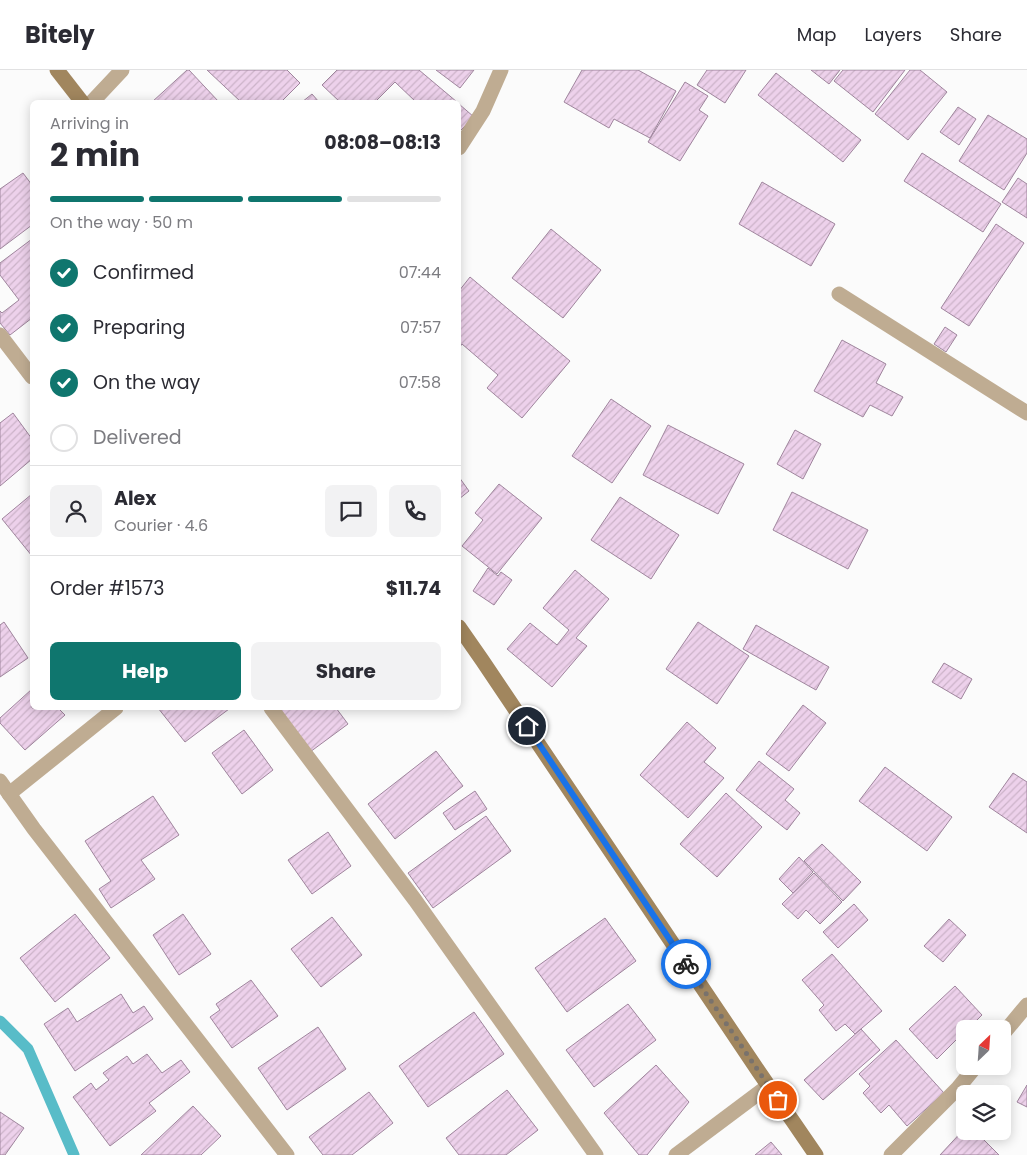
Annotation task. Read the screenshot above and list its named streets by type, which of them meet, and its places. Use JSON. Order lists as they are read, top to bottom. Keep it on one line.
{"north":"top right","page":{"header":"Bitely","nav":["Map","Layers","Share"],"heading":["2 min","Arriving in","08:08–08:13"],"panel":["Alex","Courier · 4.6","Order #1573","$11.74"],"bar":"On the way · 50 m","list":[["Confirmed","07:44"],["Preparing","07:57"],["On the way","07:58"],"Delivered"],"buttons":["Help","Share"]}}
